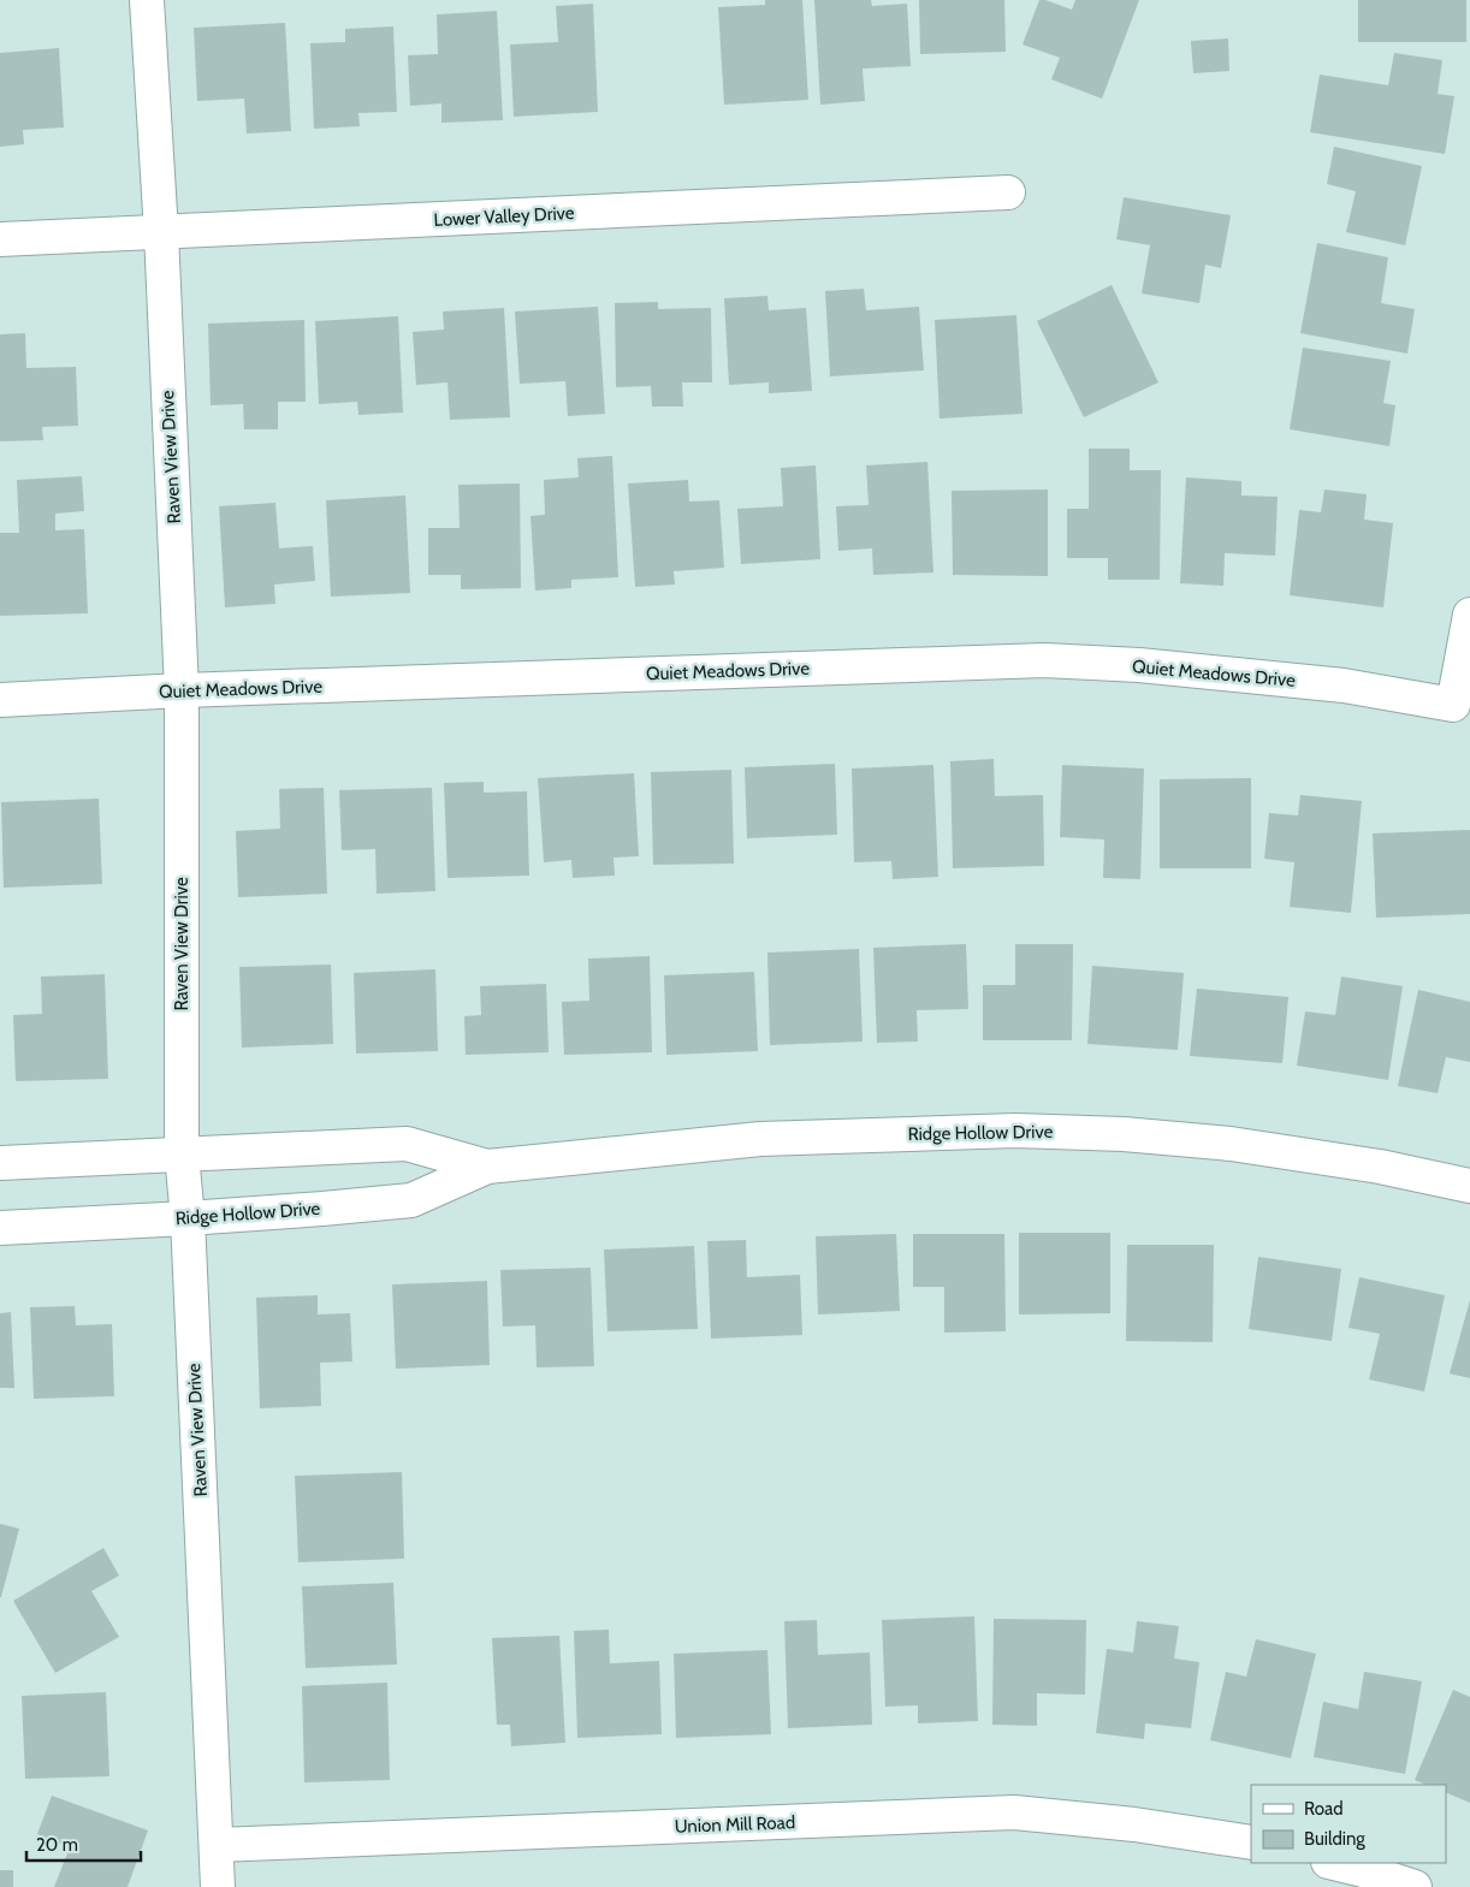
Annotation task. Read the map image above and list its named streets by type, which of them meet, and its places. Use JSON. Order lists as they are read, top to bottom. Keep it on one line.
{"streets":{"street":["Lower Valley Drive","Raven View Drive","Quiet Meadows Drive","Ridge Hollow Drive","Union Mill Road"]},"crossings":[["Lower Valley Drive","Raven View Drive"],["Raven View Drive","Quiet Meadows Drive"],["Raven View Drive","Ridge Hollow Drive"],["Raven View Drive","Union Mill Road"]],"legend":["Road","Building"],"scale_bar":"20 m"}
